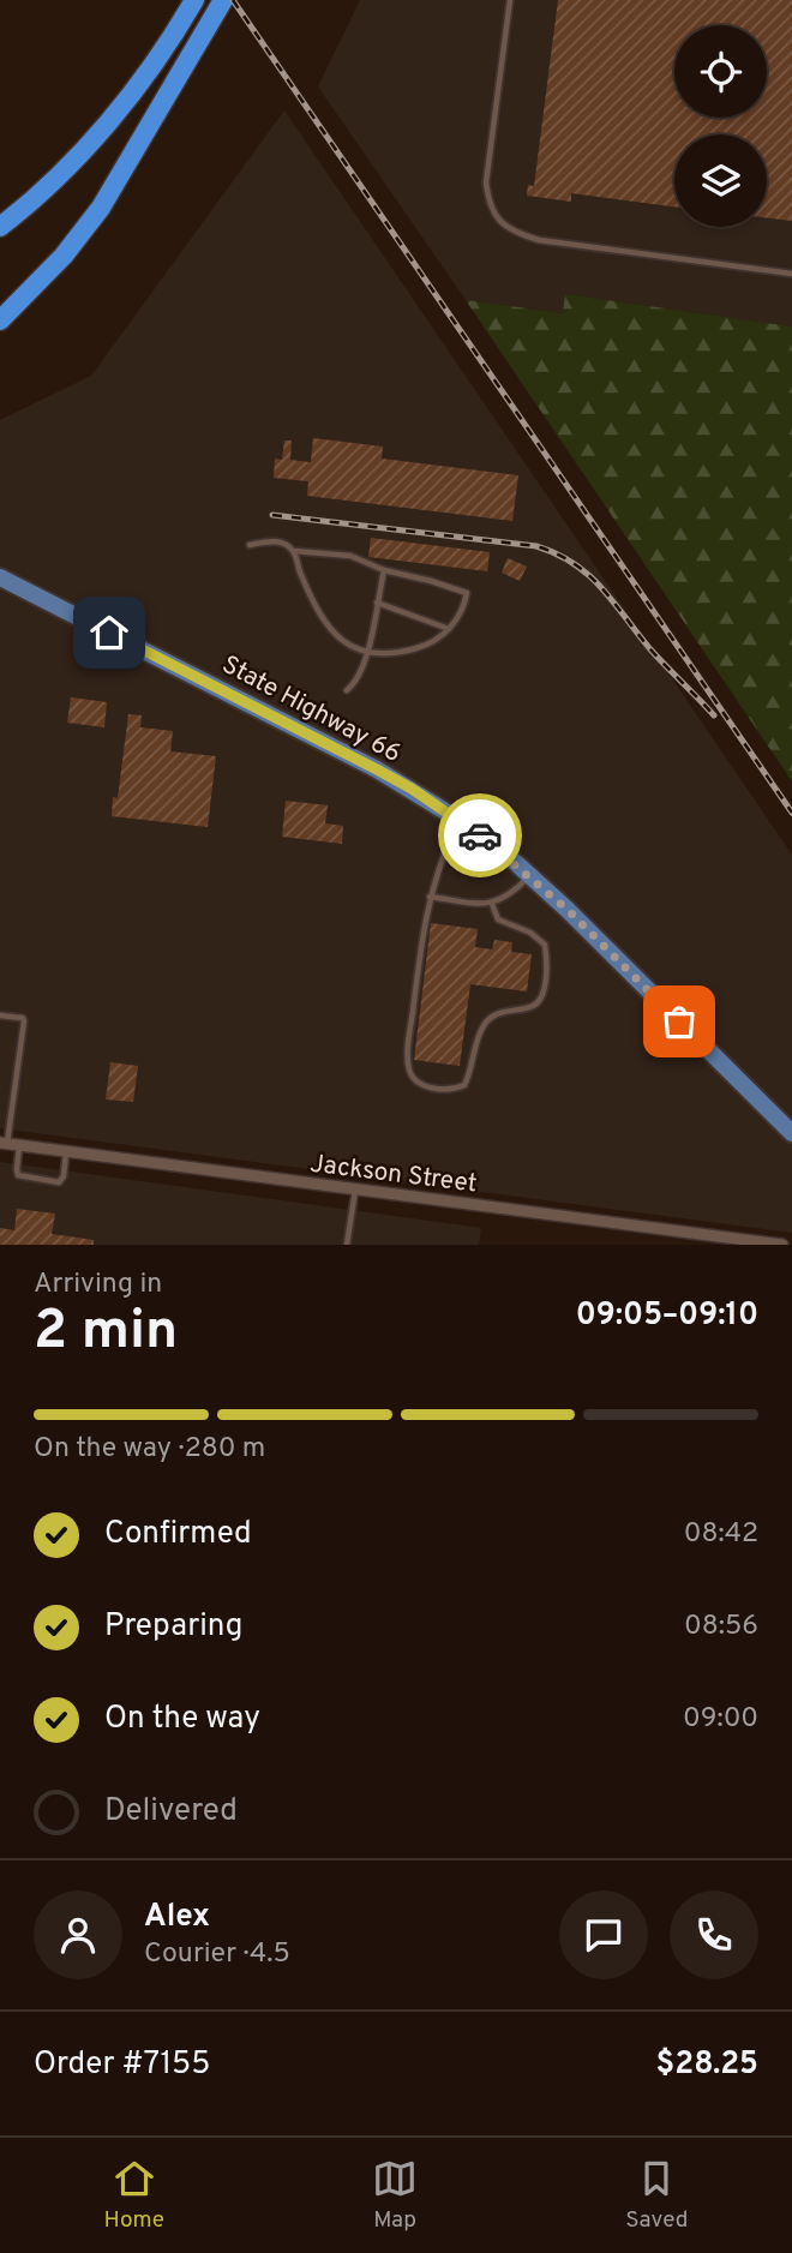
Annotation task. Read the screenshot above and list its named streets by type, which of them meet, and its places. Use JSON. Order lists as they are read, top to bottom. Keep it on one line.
{"streets":{"main road":["State Highway 66"],"street":["Jackson Street"]},"page":{"heading":["2 min","Arriving in","09:05–09:10"],"panel":["Alex","Courier · 4.5","Order #7155","$28.25"],"bar":"On the way · 280 m","list":[["Confirmed","08:42"],["Preparing","08:56"],["On the way","09:00"],"Delivered"],"tabs":["Home","Map","Saved"]}}
